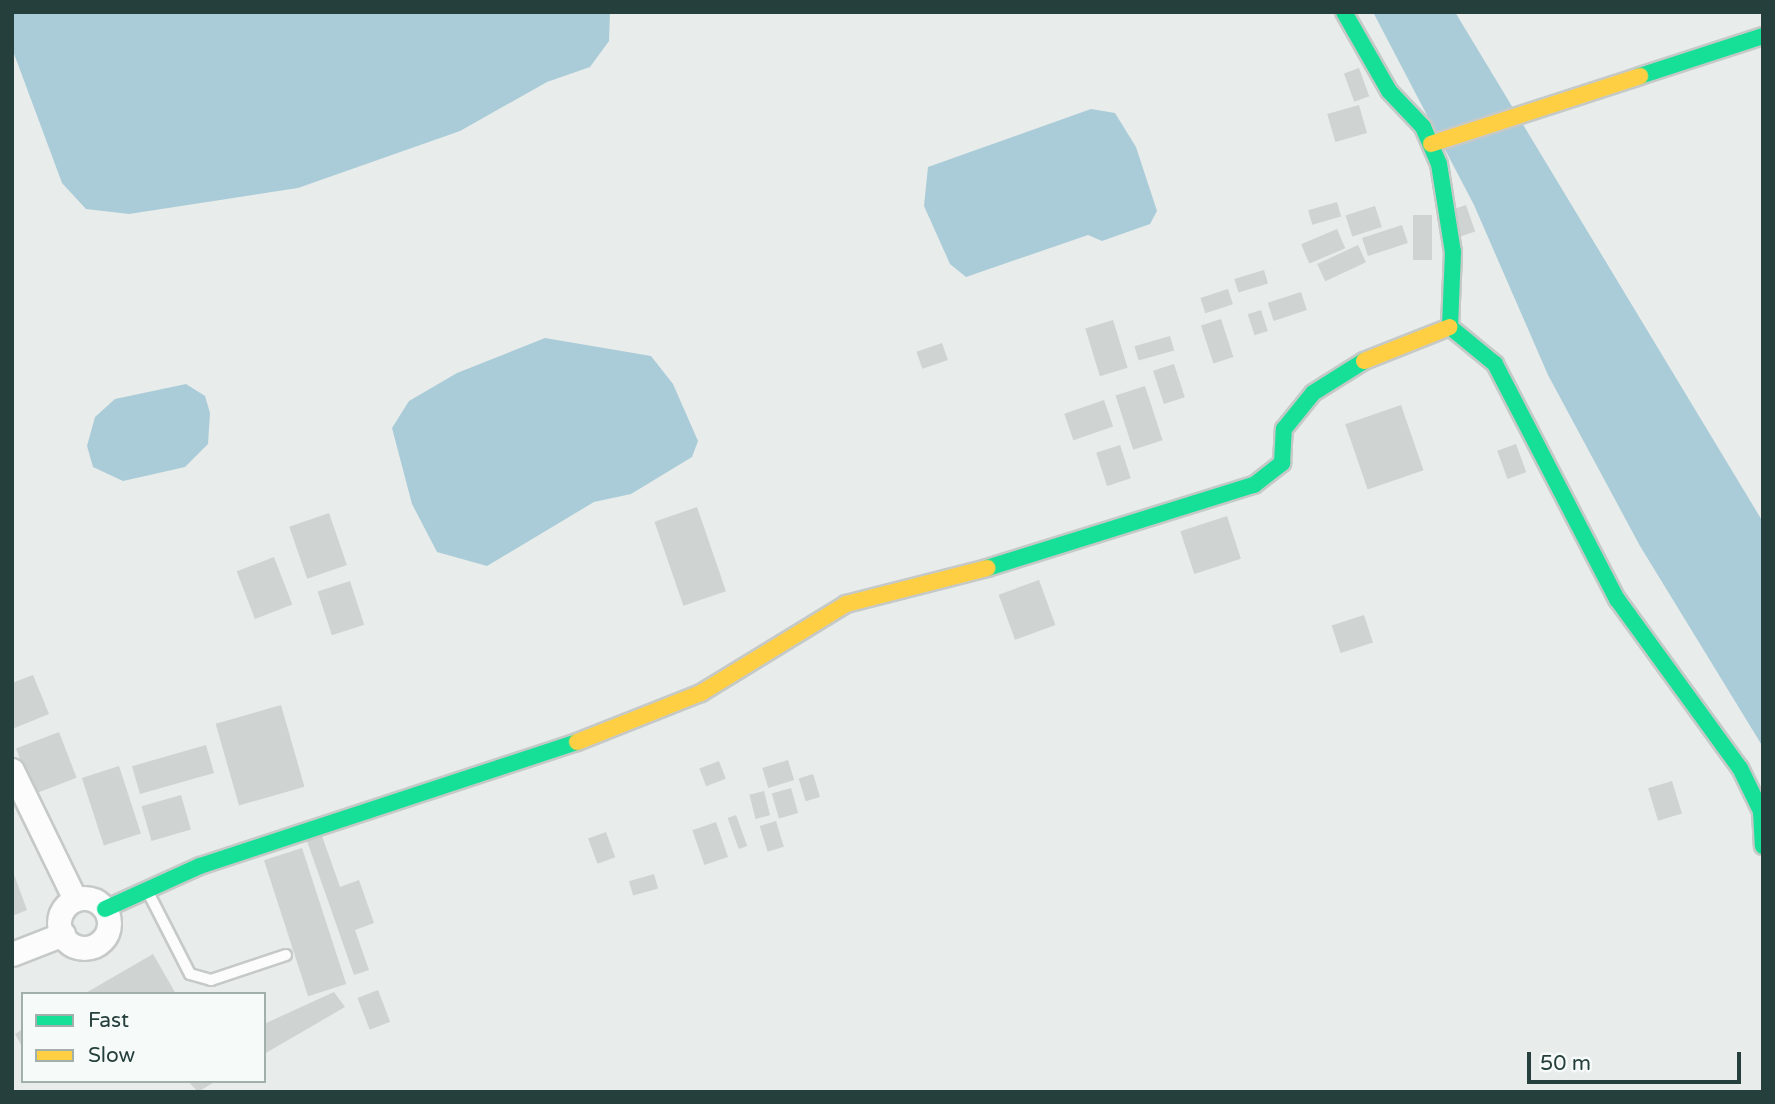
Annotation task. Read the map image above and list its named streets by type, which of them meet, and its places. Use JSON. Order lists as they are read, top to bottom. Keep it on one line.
{"legend":["Fast","Slow"],"scale_bar":"50 m"}
